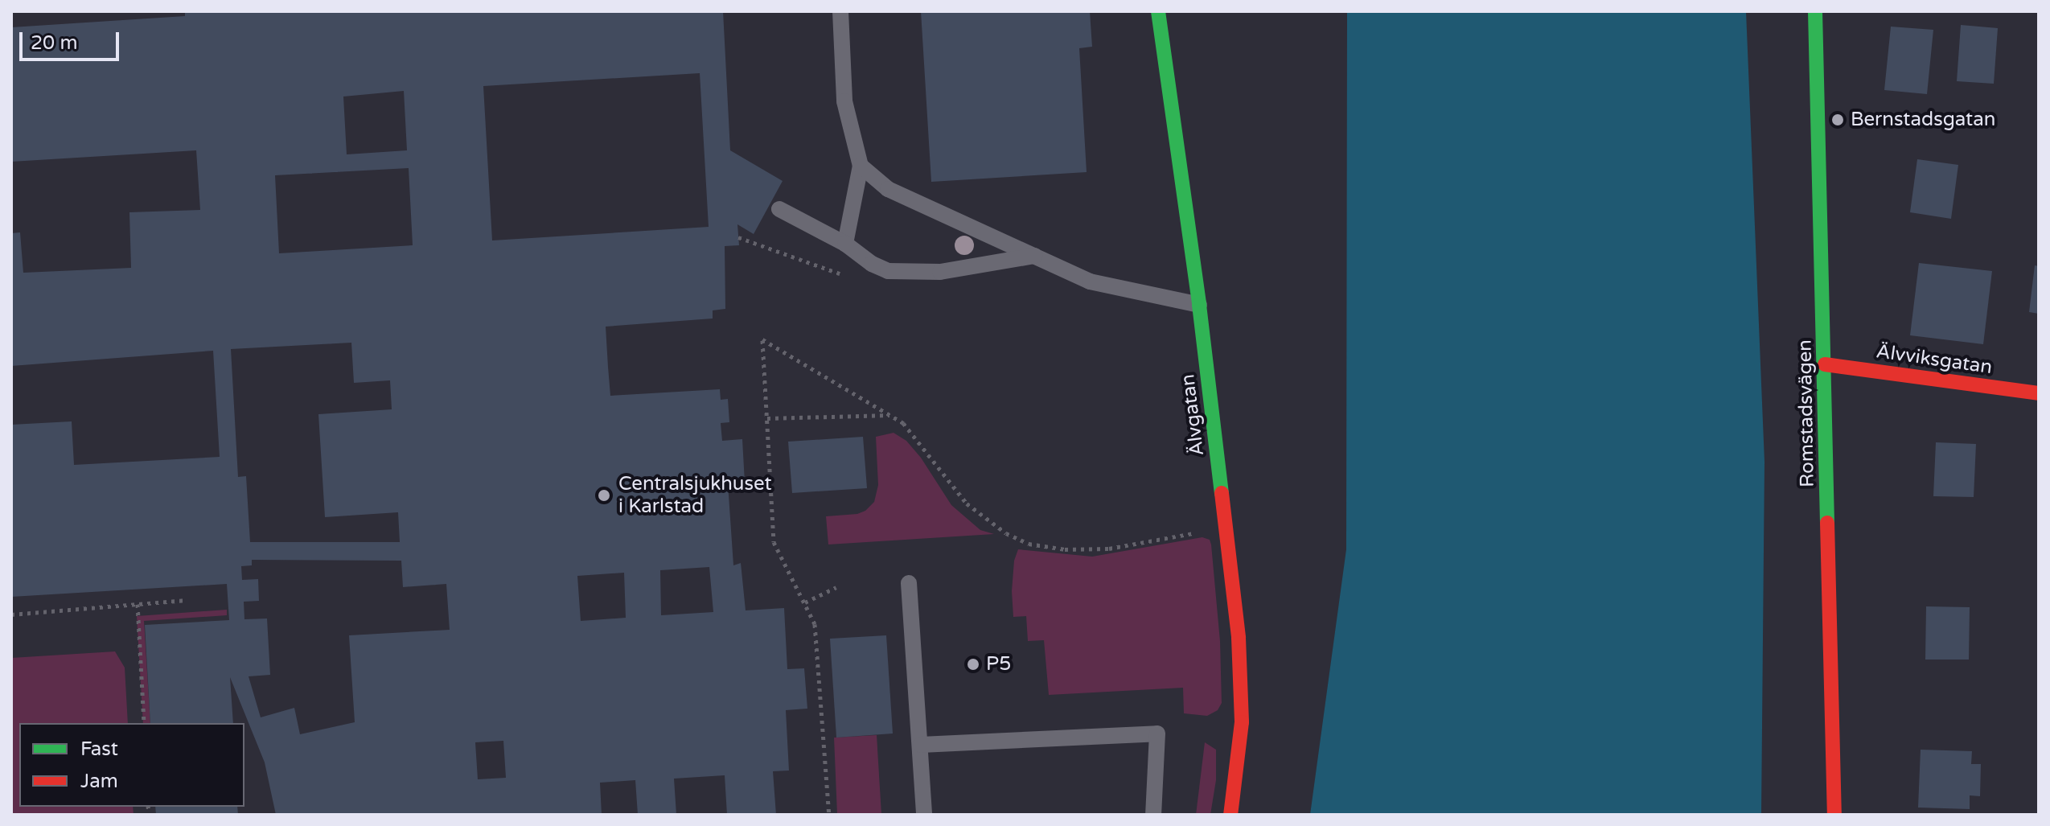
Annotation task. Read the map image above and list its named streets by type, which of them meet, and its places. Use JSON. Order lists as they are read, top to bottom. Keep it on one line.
{"streets":{"street":["Älvviksgatan","Romstadsvägen","Älvgatan"]},"crossings":[["Älvviksgatan","Romstadsvägen"]],"places":["Bernstadsgatan","Centralsjukhuset i Karlstad","P5"],"legend":["Fast","Jam"],"scale_bar":"20 m"}
